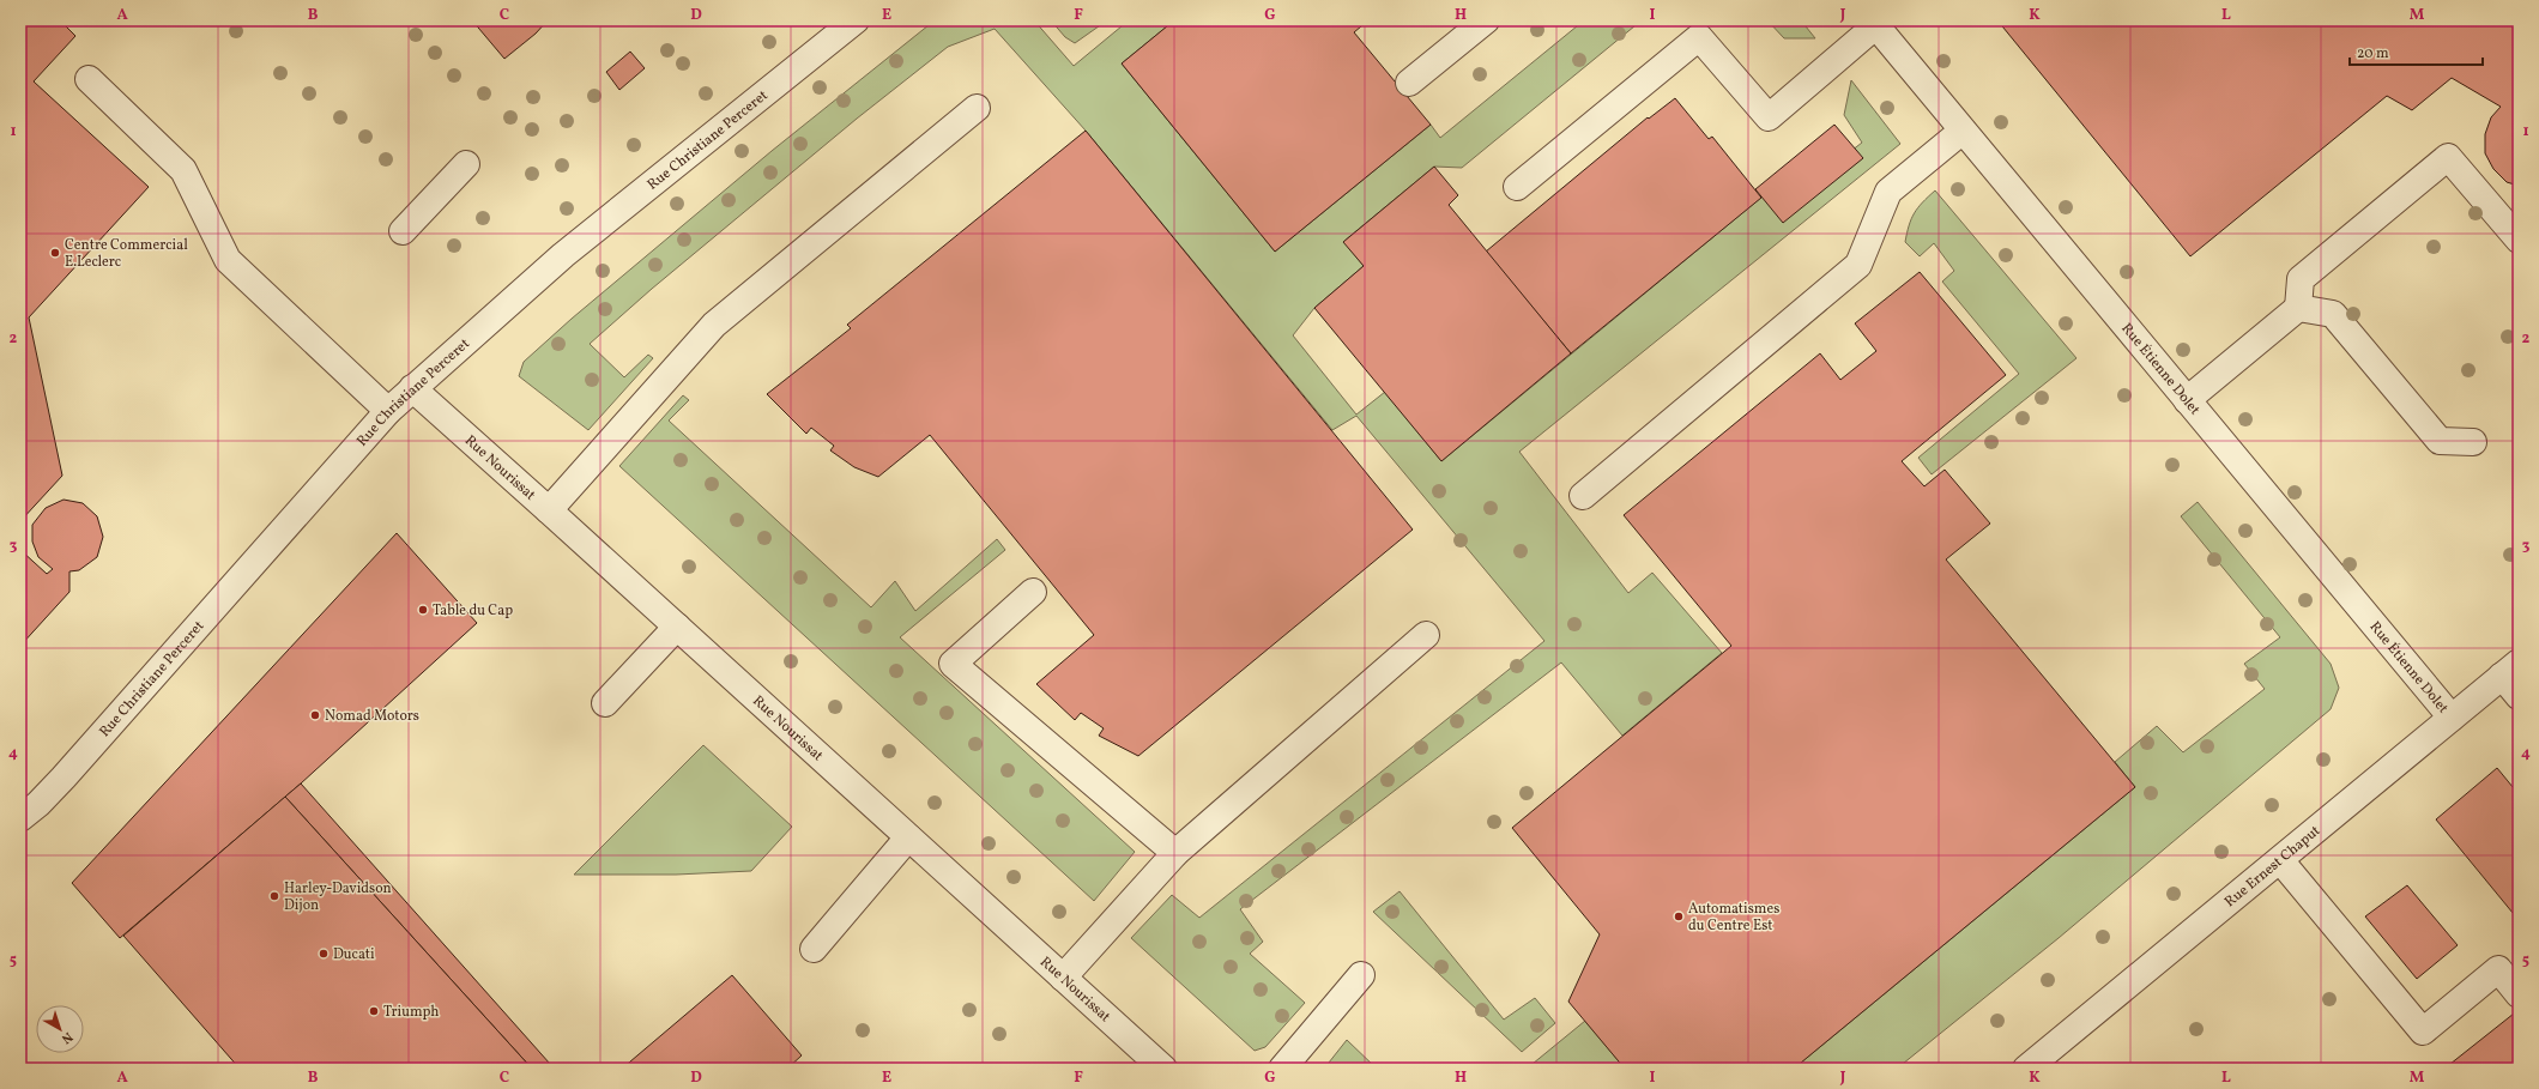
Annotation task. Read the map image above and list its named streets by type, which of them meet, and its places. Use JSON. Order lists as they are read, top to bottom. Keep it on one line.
{"streets":{"street":["Rue Christiane Perceret","Rue Étienne Dolet","Rue Nourissat","Rue Ernest Chaput"]},"crossings":[["Rue Christiane Perceret","Rue Nourissat"],["Rue Étienne Dolet","Rue Ernest Chaput"]],"places":["Centre Commercial E.Leclerc","Table du Cap","Nomad Motors","Harley-Davidson Dijon","Automatismes du Centre Est","Ducati","Triumph"],"scale_bar":"20 m","north":"bottom right","grid":{"columns":["A","B","C","D","E","F","G","H","I","J","K","L","M"],"rows":["1","2","3","4","5"]}}
